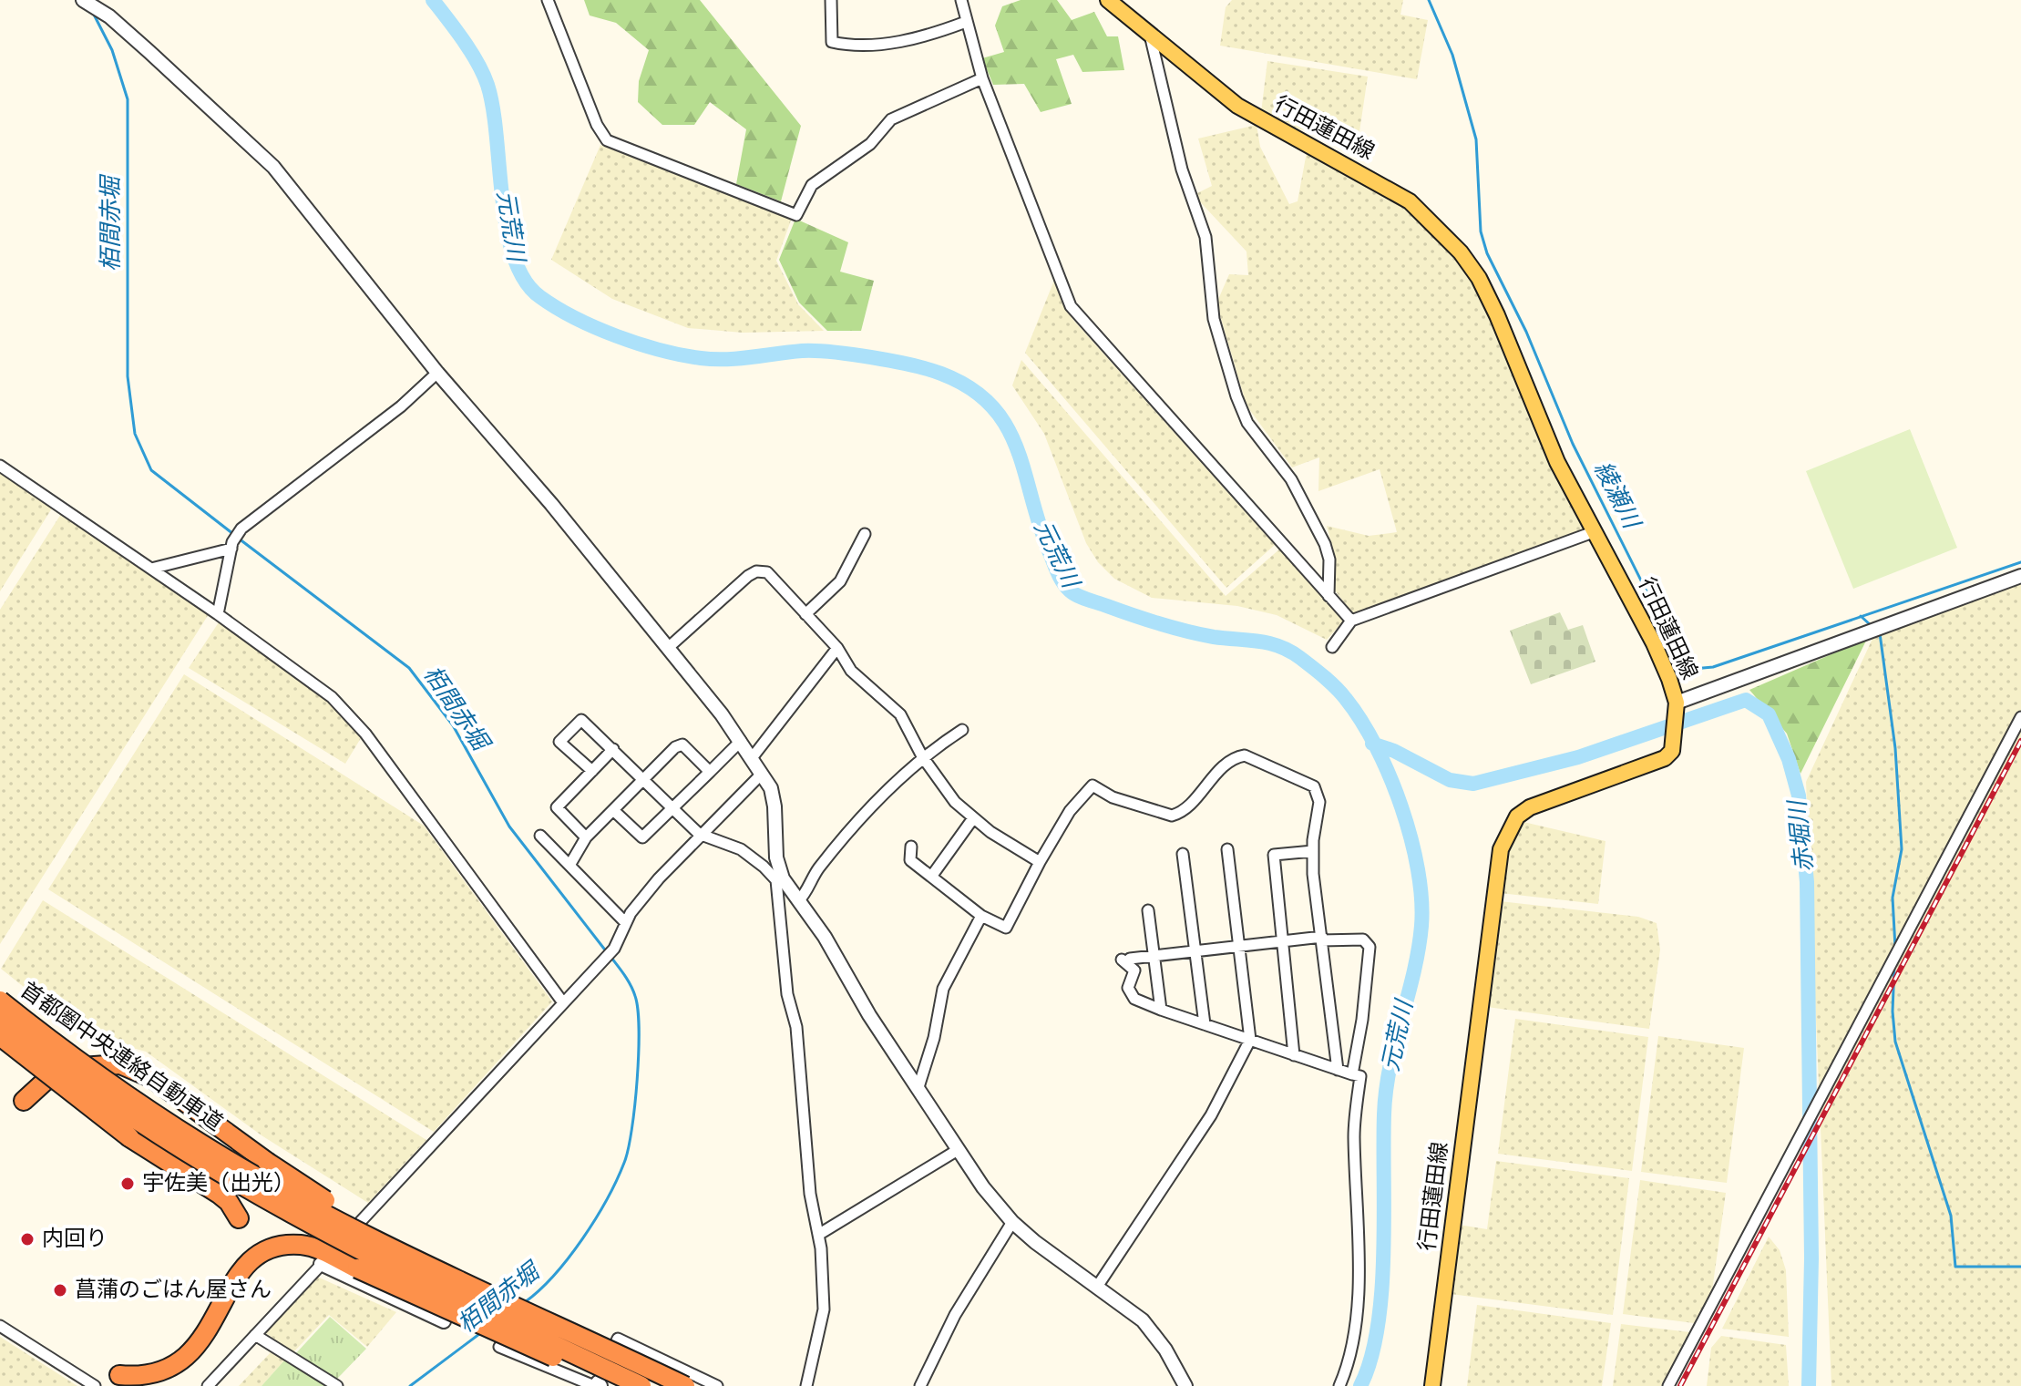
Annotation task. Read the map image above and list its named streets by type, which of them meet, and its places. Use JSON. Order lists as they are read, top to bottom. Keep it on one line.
{"streets":{"highway":["首都圏中央連絡自動車道"],"main road":["行田蓮田線"]},"water":["栢間赤堀","元荒川","綾瀬川","赤堀川"],"places":["宇佐美（出光）","内回り","菖蒲のごはん屋さん"]}
